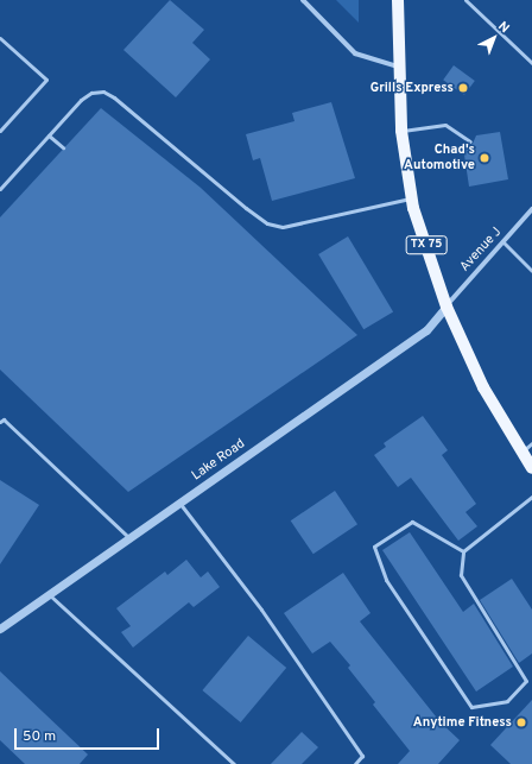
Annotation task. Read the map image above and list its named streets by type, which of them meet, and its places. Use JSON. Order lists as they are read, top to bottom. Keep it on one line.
{"streets":{"main road":["TX 75"],"street":["Avenue J","Lake Road"]},"crossings":[["TX 75","Avenue J"],["TX 75","Lake Road"],["Avenue J","Lake Road"]],"places":["Grills Express","Chad's Automotive","Anytime Fitness"],"scale_bar":"50 m","north":"top right"}
